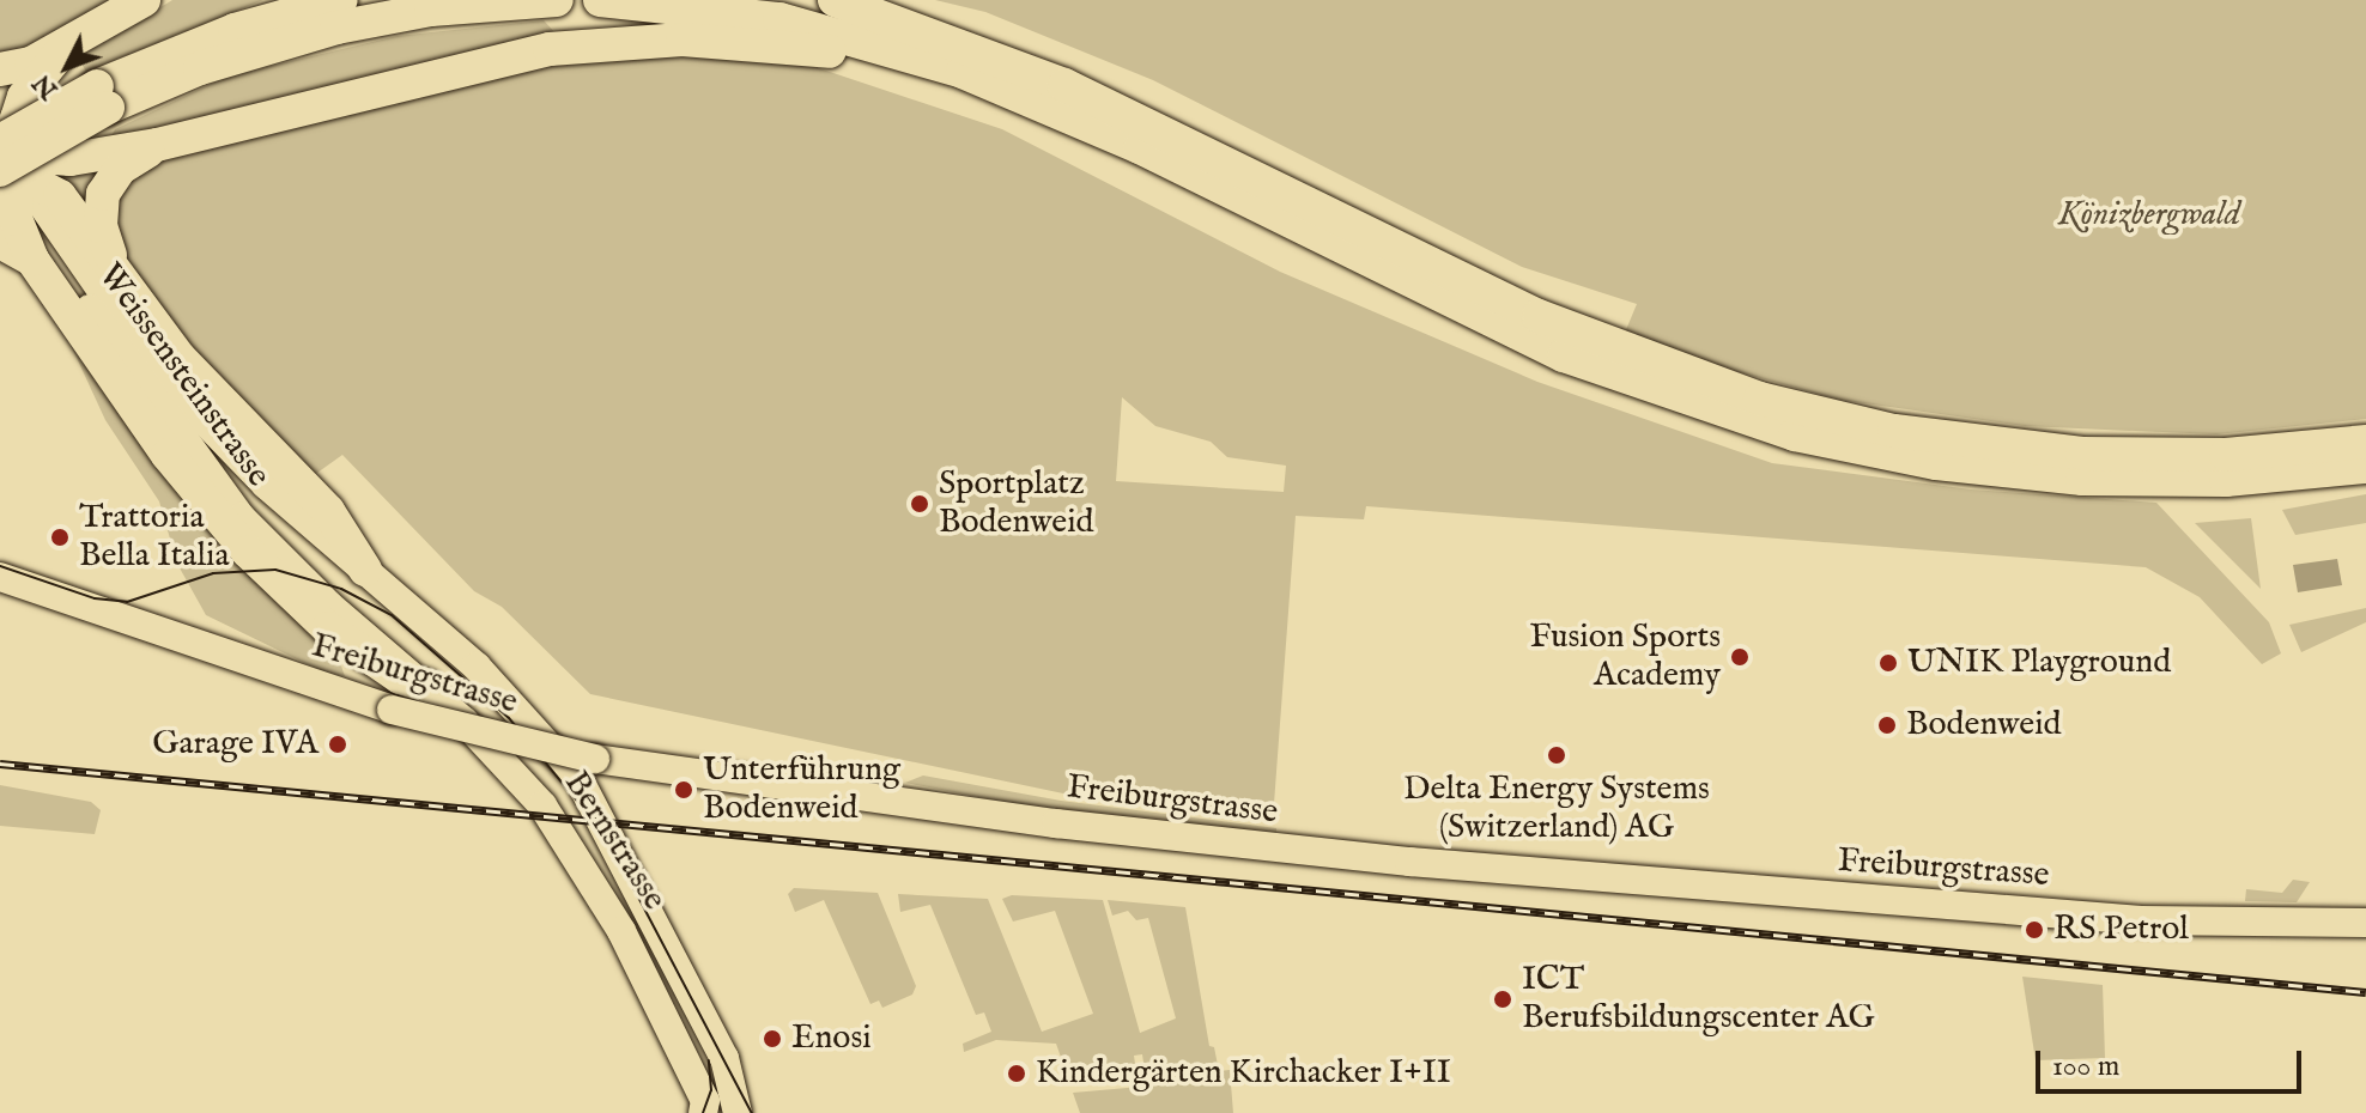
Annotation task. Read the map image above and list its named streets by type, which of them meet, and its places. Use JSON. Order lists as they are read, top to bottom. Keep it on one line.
{"streets":{"main road":["Weissensteinstrasse","Freiburgstrasse","Bernstrasse"]},"crossings":[["Weissensteinstrasse","Bernstrasse"]],"parks":["Könizbergwald"],"places":["Sportplatz Bodenweid","Trattoria Bella Italia","Fusion Sports Academy","UNIK Playground","Bodenweid","Garage IVA","Delta Energy Systems (Switzerland) AG","Unterführung Bodenweid","RS Petrol","ICT Berufsbildungscenter AG","Enosi","Kindergärten Kirchacker I+II"],"scale_bar":"100 m","north":"bottom left"}
